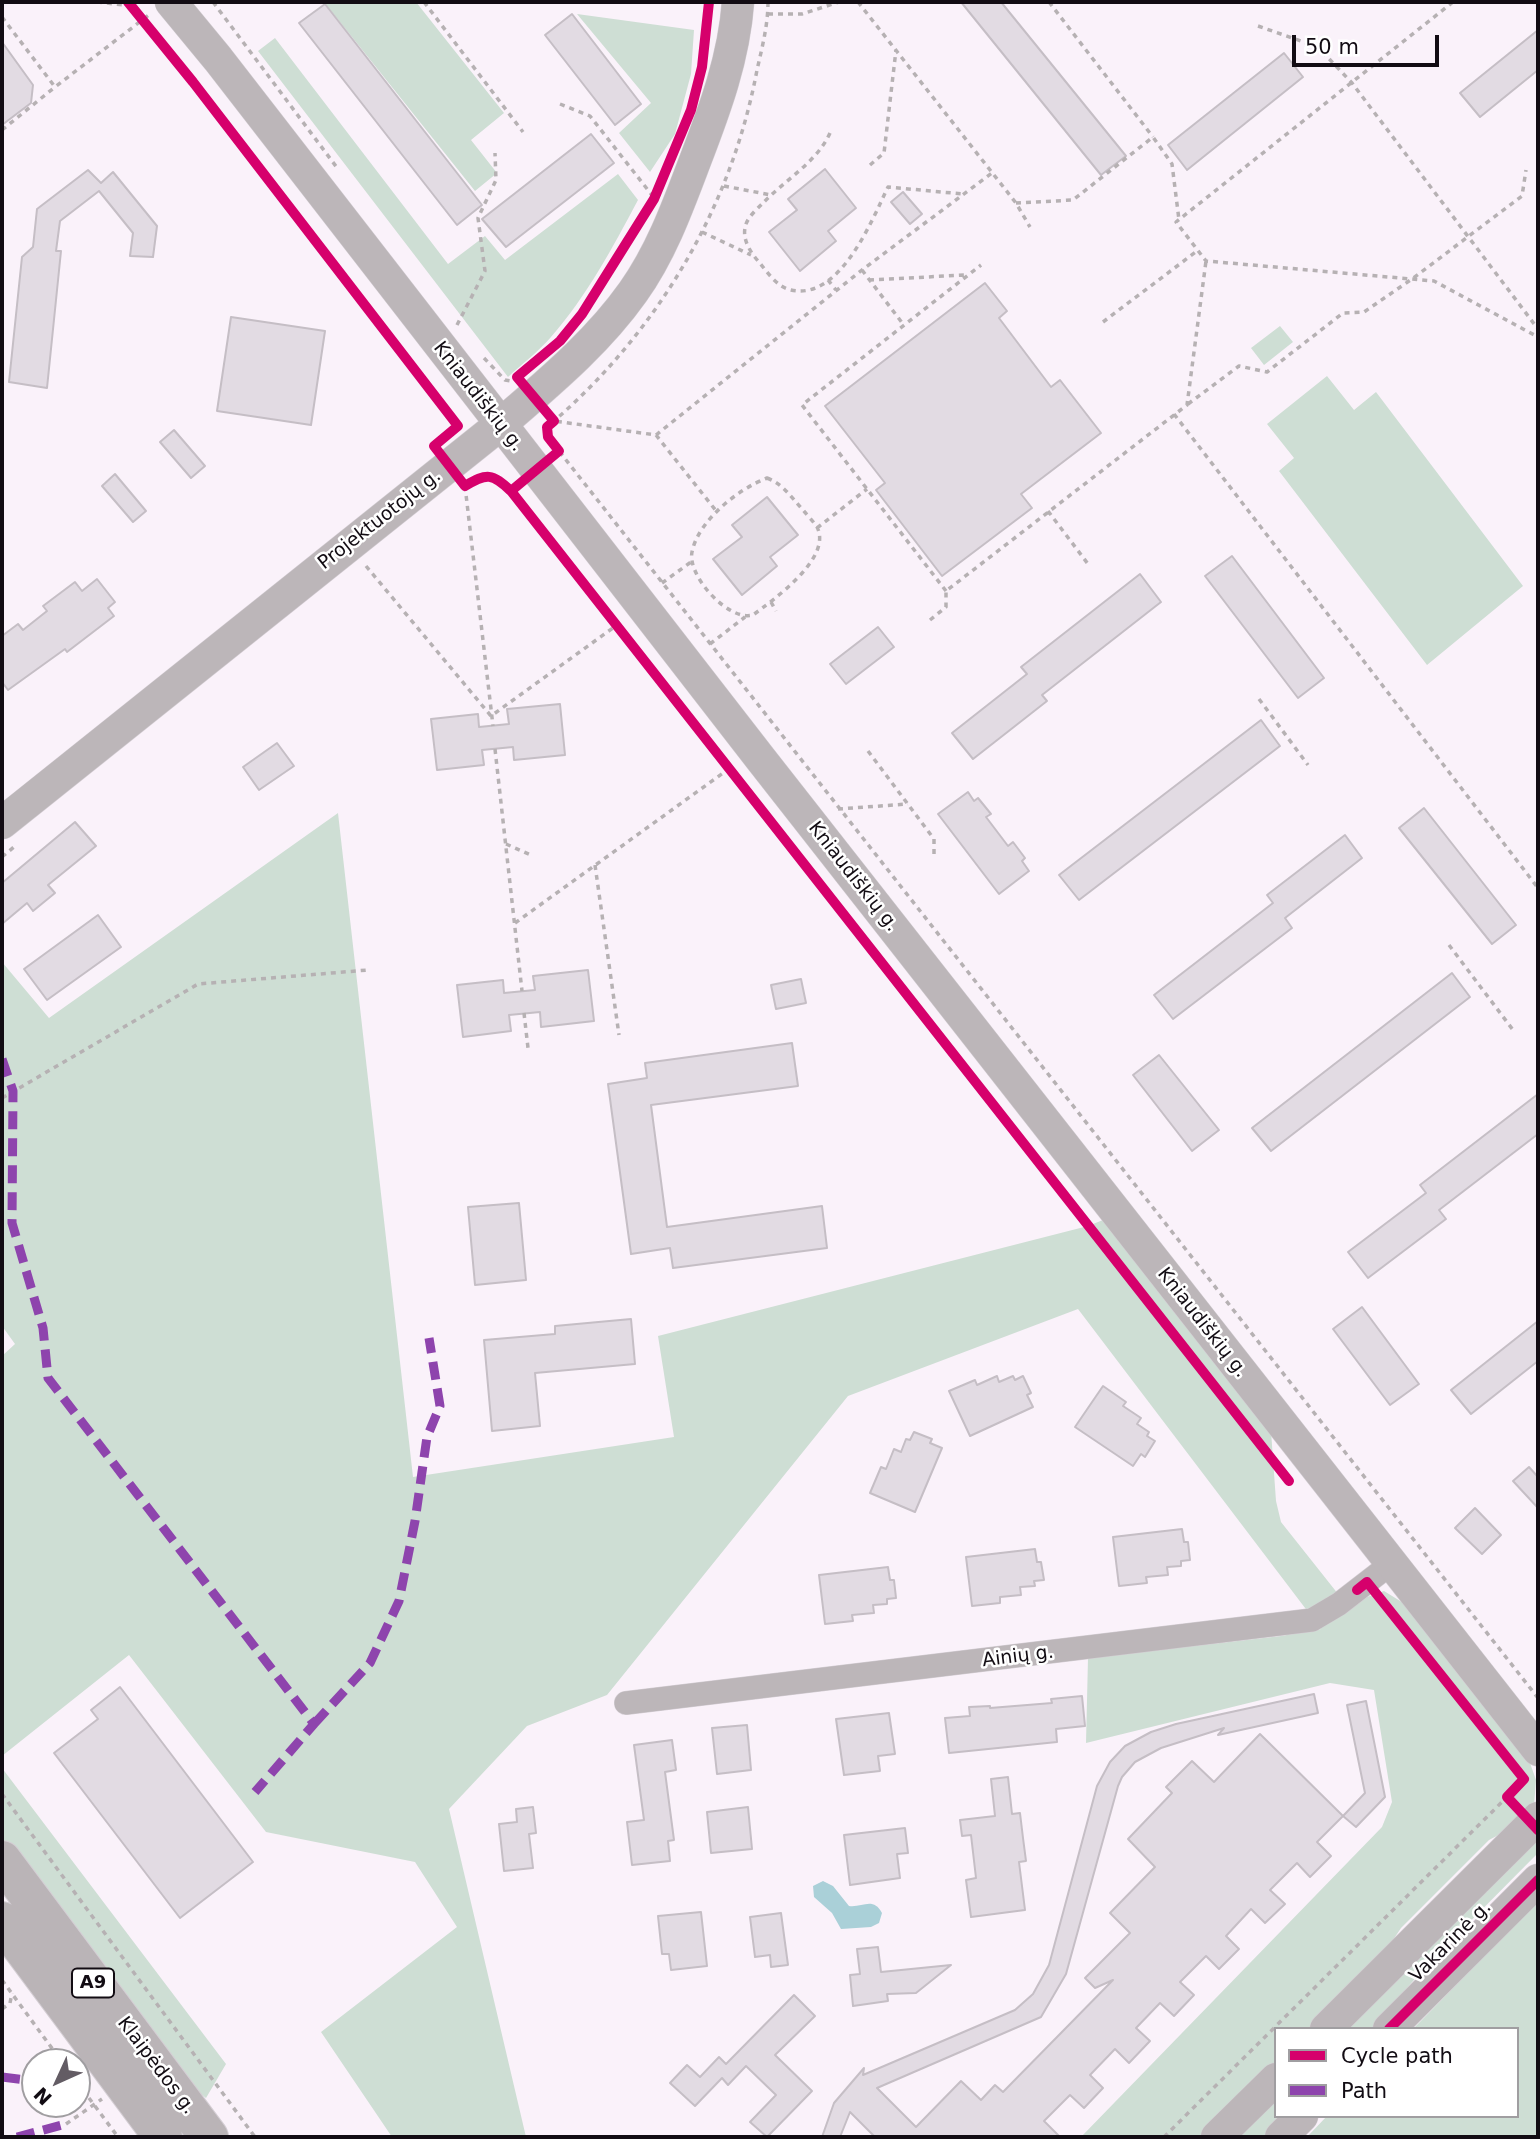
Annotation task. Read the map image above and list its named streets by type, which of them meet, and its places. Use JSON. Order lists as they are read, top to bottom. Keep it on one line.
{"streets":{"highway":["A9","Klaipėdos g."],"main road":["Kniaudiškių g.","Projektuotojų g.","Vakarinė g."],"street":["Ainių g."]},"crossings":[["Kniaudiškių g.","Projektuotojų g."],["Kniaudiškių g.","Ainių g."]],"legend":["Cycle path","Path"],"scale_bar":"50 m","north":"bottom left"}
